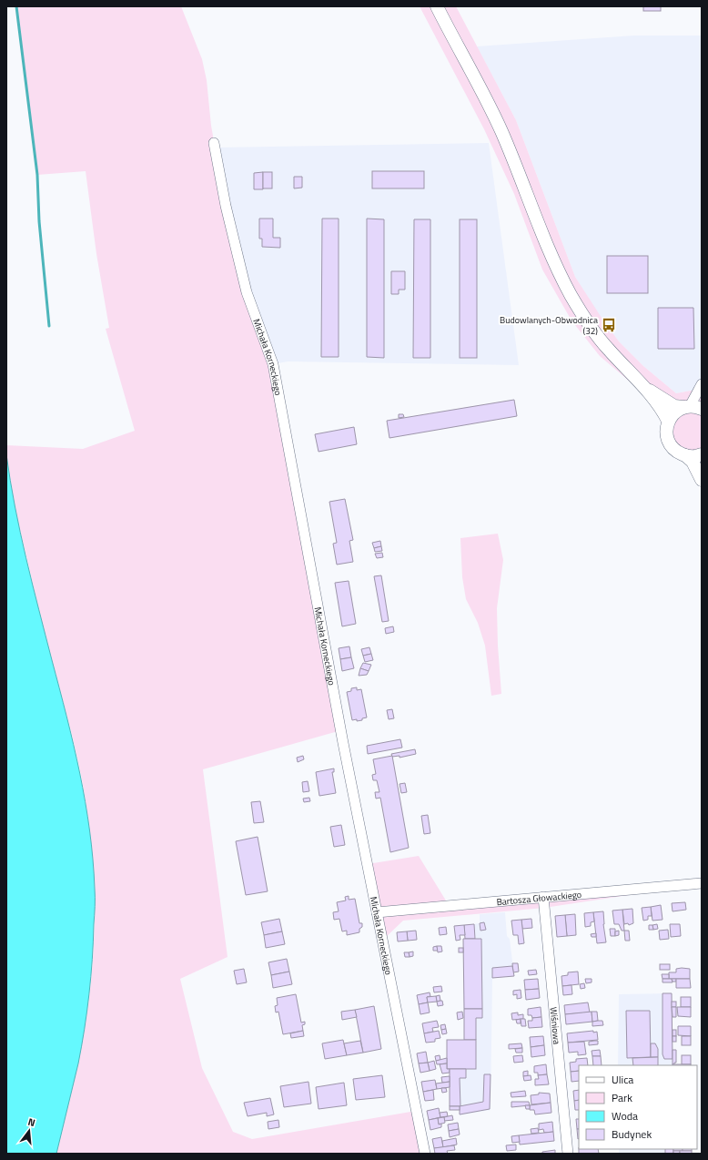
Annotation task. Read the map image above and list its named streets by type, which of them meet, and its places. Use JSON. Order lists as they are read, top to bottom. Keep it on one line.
{"streets":{"street":["Michała Korneckiego","Bartosza Głowackiego","Wiśniowa"]},"crossings":[["Michała Korneckiego","Bartosza Głowackiego"],["Bartosza Głowackiego","Wiśniowa"]],"places":{"bus stop":["Budowlanych-Obwodnica (32)"]},"legend":["Ulica","Park","Woda","Budynek"],"north":"top"}
